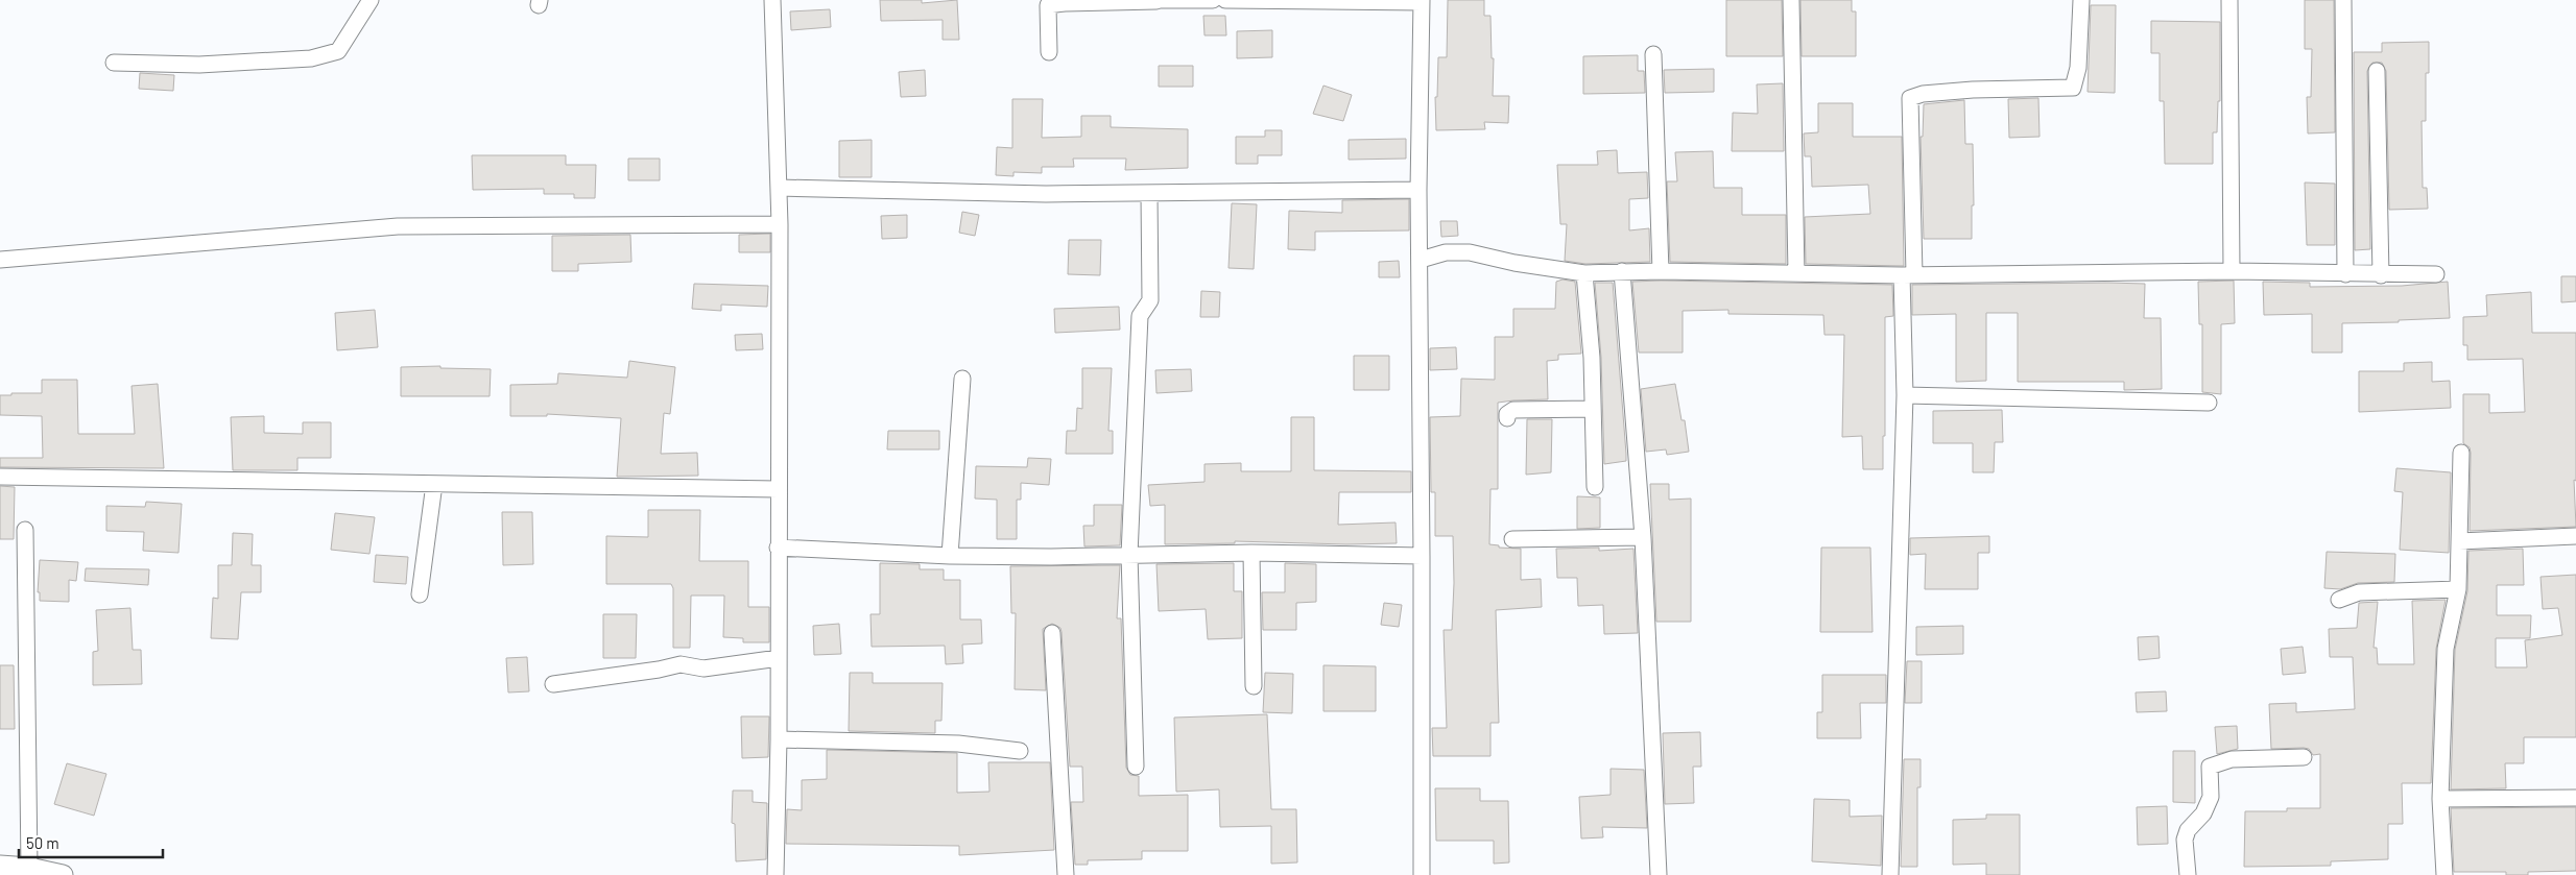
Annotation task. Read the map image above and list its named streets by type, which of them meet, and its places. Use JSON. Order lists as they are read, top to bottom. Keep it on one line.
{"scale_bar":"50 m"}
